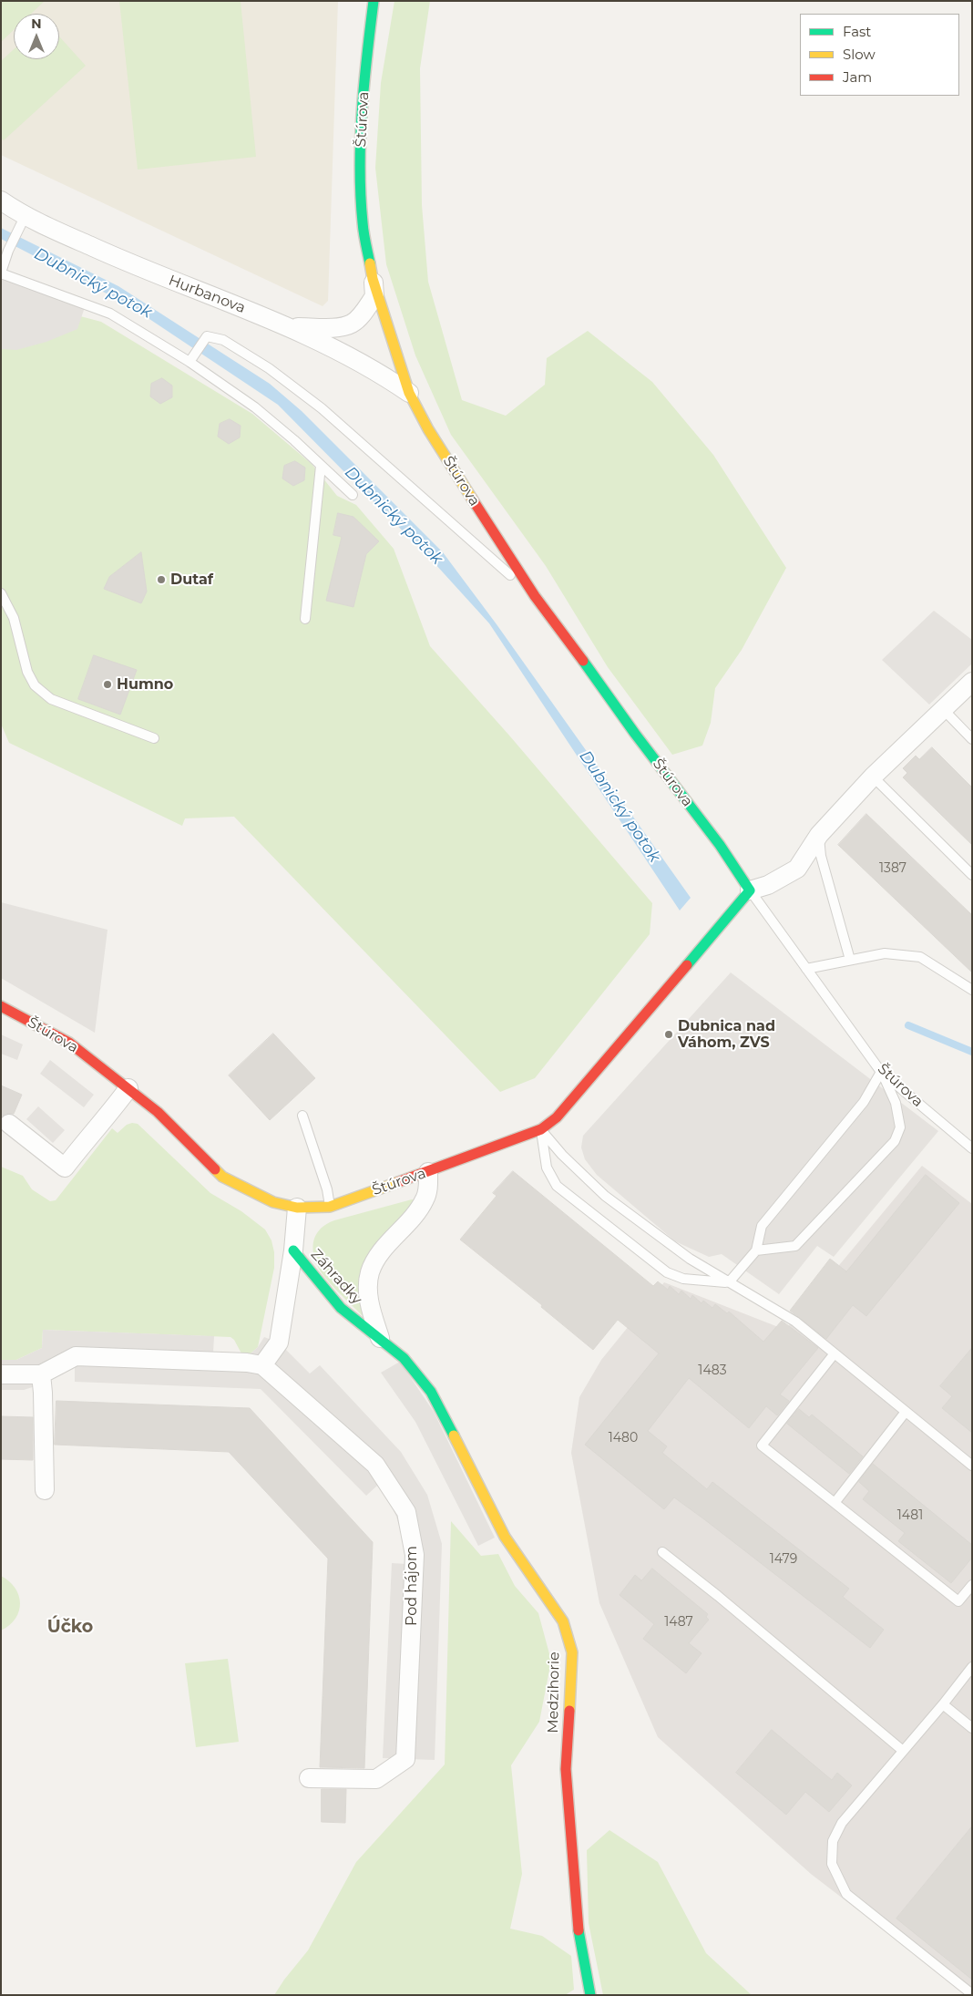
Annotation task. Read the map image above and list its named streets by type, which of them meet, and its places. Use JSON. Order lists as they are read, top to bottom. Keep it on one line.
{"streets":{"street":["Štúrova","Hurbanova","Záhradky","Pod hájom","Medzihorie"]},"crossings":[["Štúrova","Hurbanova"],["Záhradky","Medzihorie"]],"districts":["Účko"],"water":["Dubnický potok"],"places":["Dutaf","Humno","Dubnica nad Váhom, ZVS"],"house_numbers":["1387","1483","1480","1481","1479","1487"],"legend":["Fast","Slow","Jam"],"north":"top"}
